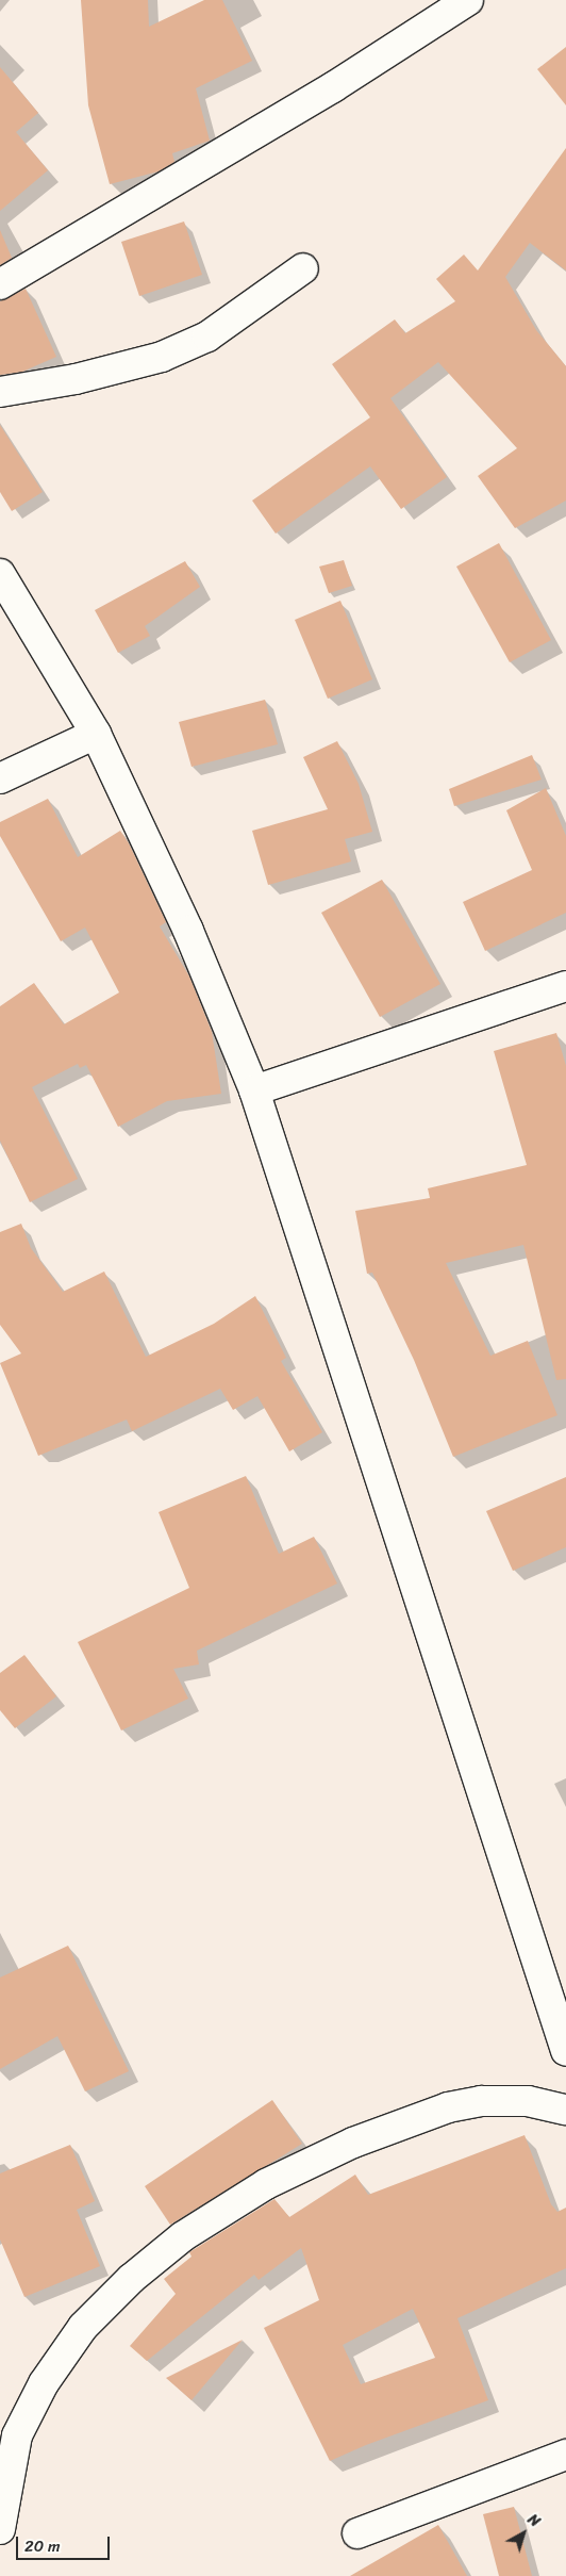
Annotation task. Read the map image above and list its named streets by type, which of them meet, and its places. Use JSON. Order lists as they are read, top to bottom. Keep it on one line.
{"scale_bar":"20 m","north":"top right"}
